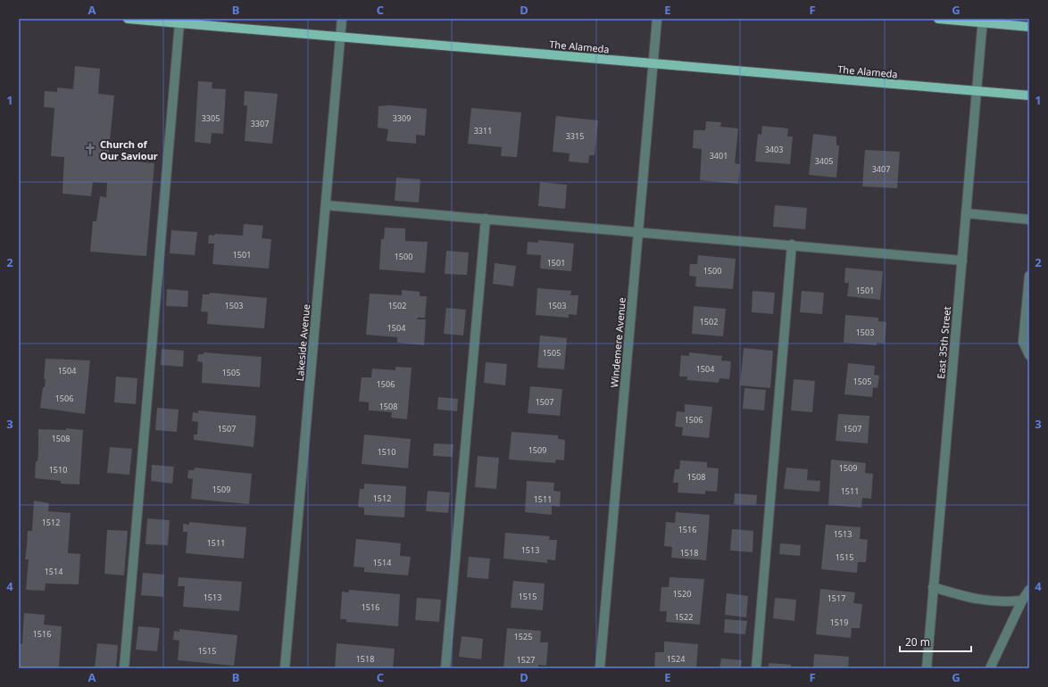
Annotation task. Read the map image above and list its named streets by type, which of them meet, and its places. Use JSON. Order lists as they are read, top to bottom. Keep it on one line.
{"streets":{"main road":["The Alameda"],"street":["Lakeside Avenue","Windemere Avenue","East 35th Street"]},"crossings":[["The Alameda","Lakeside Avenue"],["The Alameda","Windemere Avenue"],["The Alameda","East 35th Street"]],"places":{"church":["Church of Our Saviour"]},"house_numbers":["3305","3309","3307","3311","3315","3403","3401","3405","3407","1501","1500","1501","1500","1501","1503","1502","1503","1502","1504","1503","1505","1504","1504","1505","1505","1506","1506","1507","1508","1506","1507","1507","1508","1509","1510","1509","1510","1508","1509","1511","1512","1511","1512","1516","1513","1511","1513","1518","1515","1514","1514","1520","1515","1513","1517","1516","1522","1519","1516","1525","1515","1518","1524","1527"],"scale_bar":"20 m","grid":{"columns":["A","B","C","D","E","F","G"],"rows":["1","2","3","4"]}}
